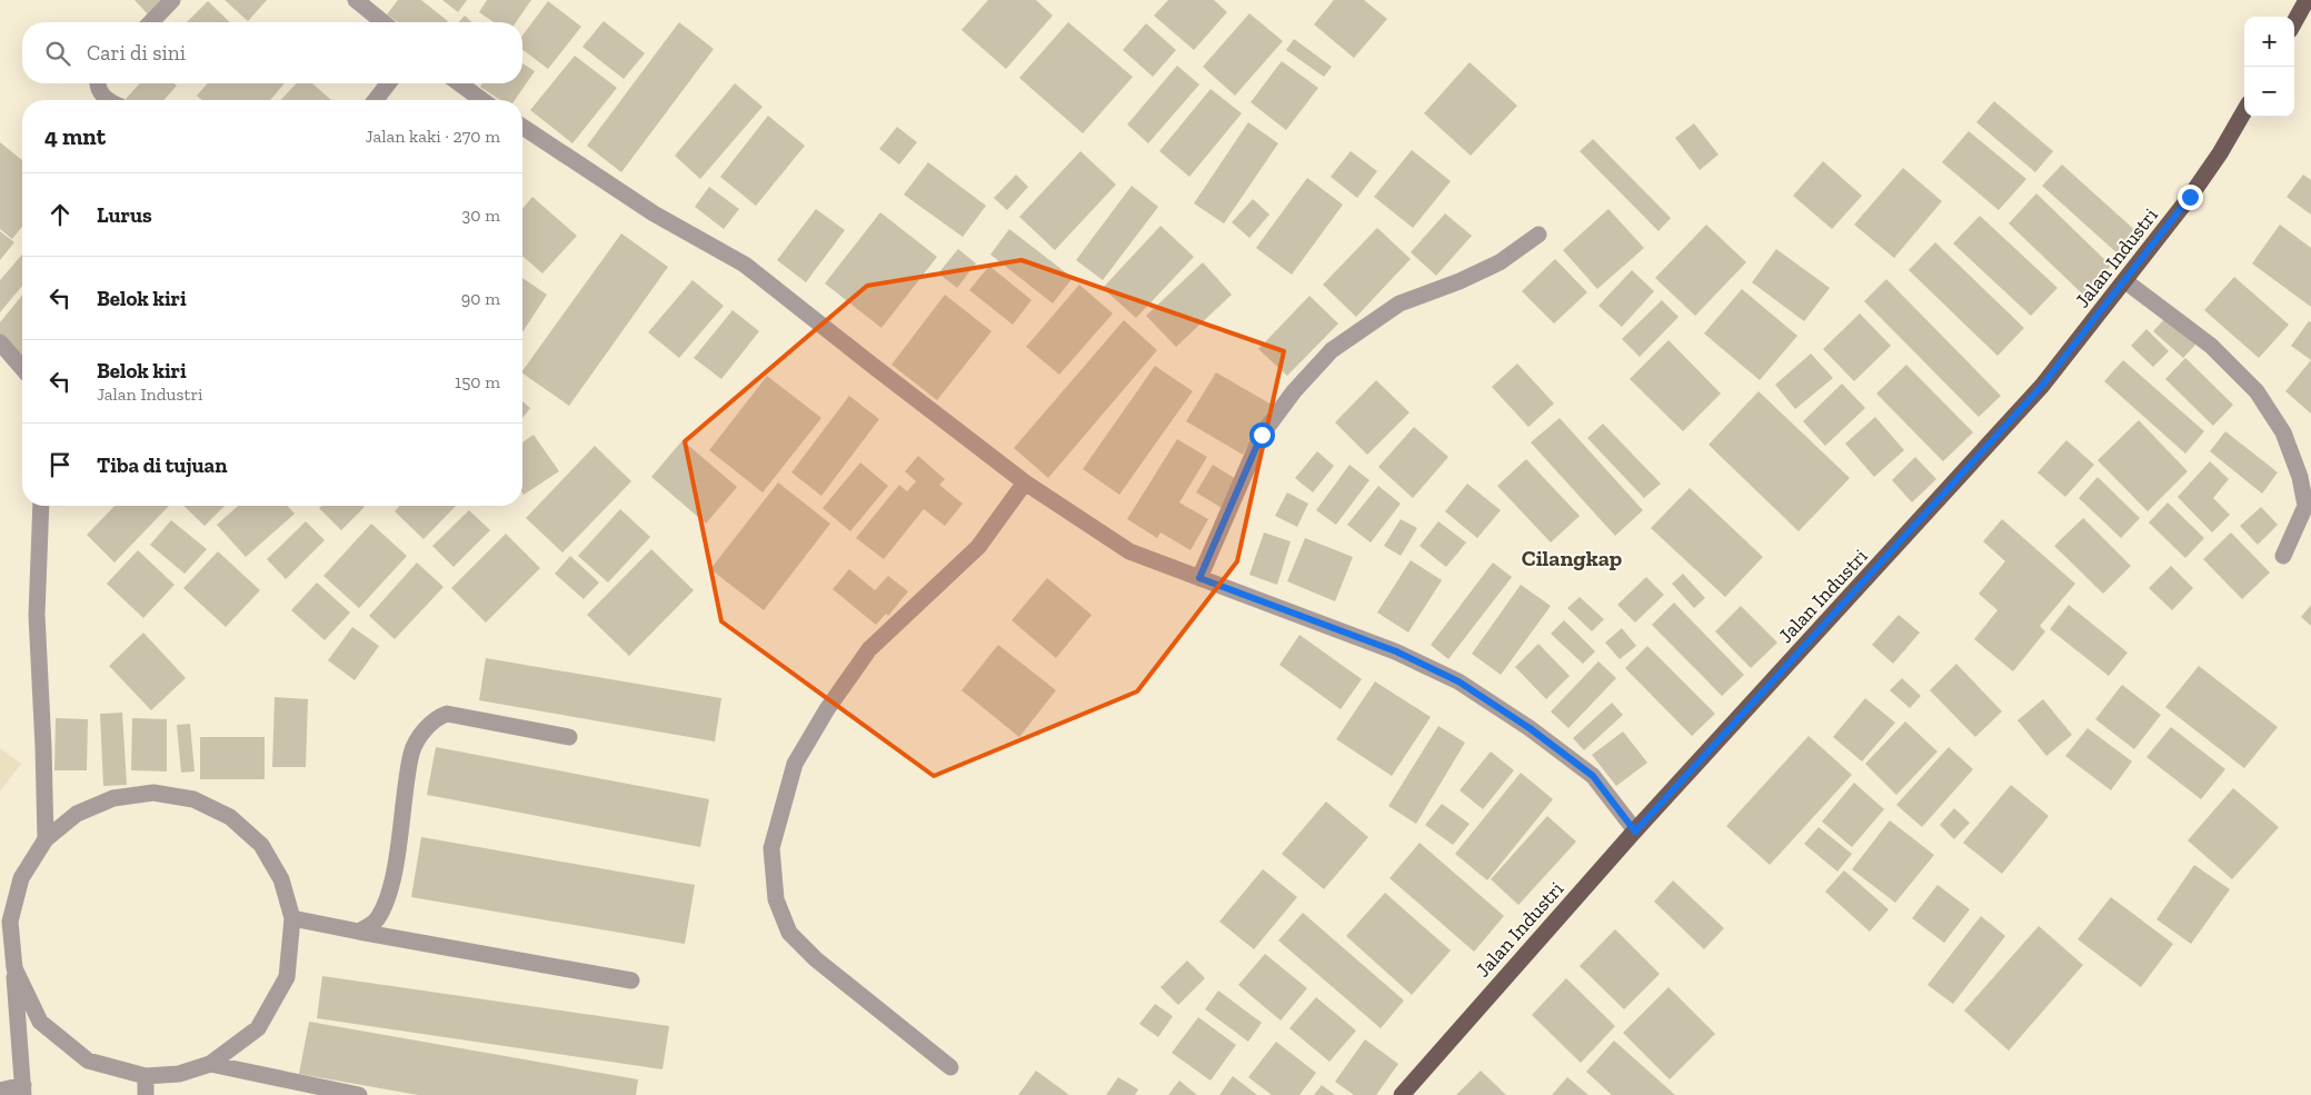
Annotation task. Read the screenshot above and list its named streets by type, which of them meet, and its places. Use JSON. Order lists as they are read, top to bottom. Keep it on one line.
{"streets":{"main road":["Jalan Industri"]},"districts":["Cilangkap"],"page":{"map_buttons":["+","−"],"search":"Cari di sini","heading":["4 mnt","Jalan kaki · 270 m"],"list":[["Lurus","30 m"],["Belok kiri","90 m"],["Belok kiri","Jalan Industri","150 m"],"Tiba di tujuan"]}}
